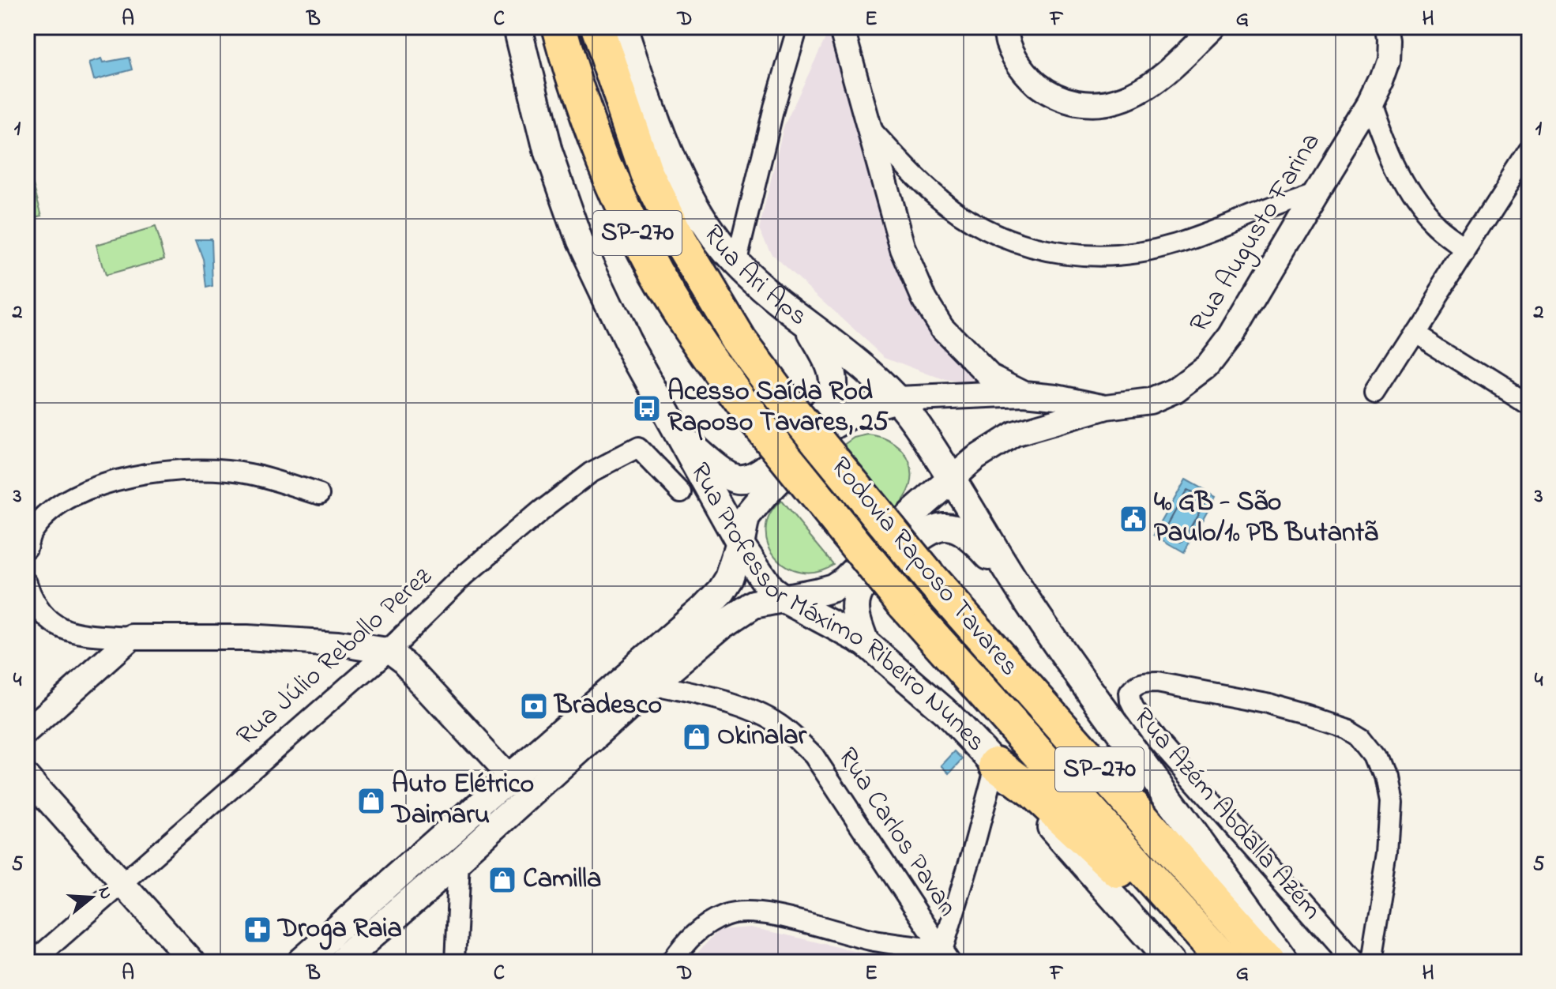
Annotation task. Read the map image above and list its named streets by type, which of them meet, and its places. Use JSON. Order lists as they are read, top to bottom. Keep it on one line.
{"streets":{"highway":["SP-270","Rodovia Raposo Tavares"],"main road":["Rua Ari Aps","Rua Professor Máximo Ribeiro Nunes","Rua Azém Abdalla Azém"],"street":["Rua Augusto Farina","Rua Júlio Rebollo Perez","Rua Carlos Pavan"]},"crossings":[["Rua Augusto Farina","Rua Ari Aps"],["Rua Augusto Farina","Rua Azém Abdalla Azém"],["Rua Ari Aps","Rua Azém Abdalla Azém"]],"places":{"bus stop":["Acesso Saída Rod Raposo Tavares, 25"],"public building":["4º GB - São Paulo/1º PB Butantã"],"bank":["Bradesco"],"shop":["Okinalar","Auto Elétrico Daimaru","Camilla"],"pharmacy":["Droga Raia"]},"north":"right","grid":{"columns":["A","B","C","D","E","F","G","H"],"rows":["1","2","3","4","5"]}}
